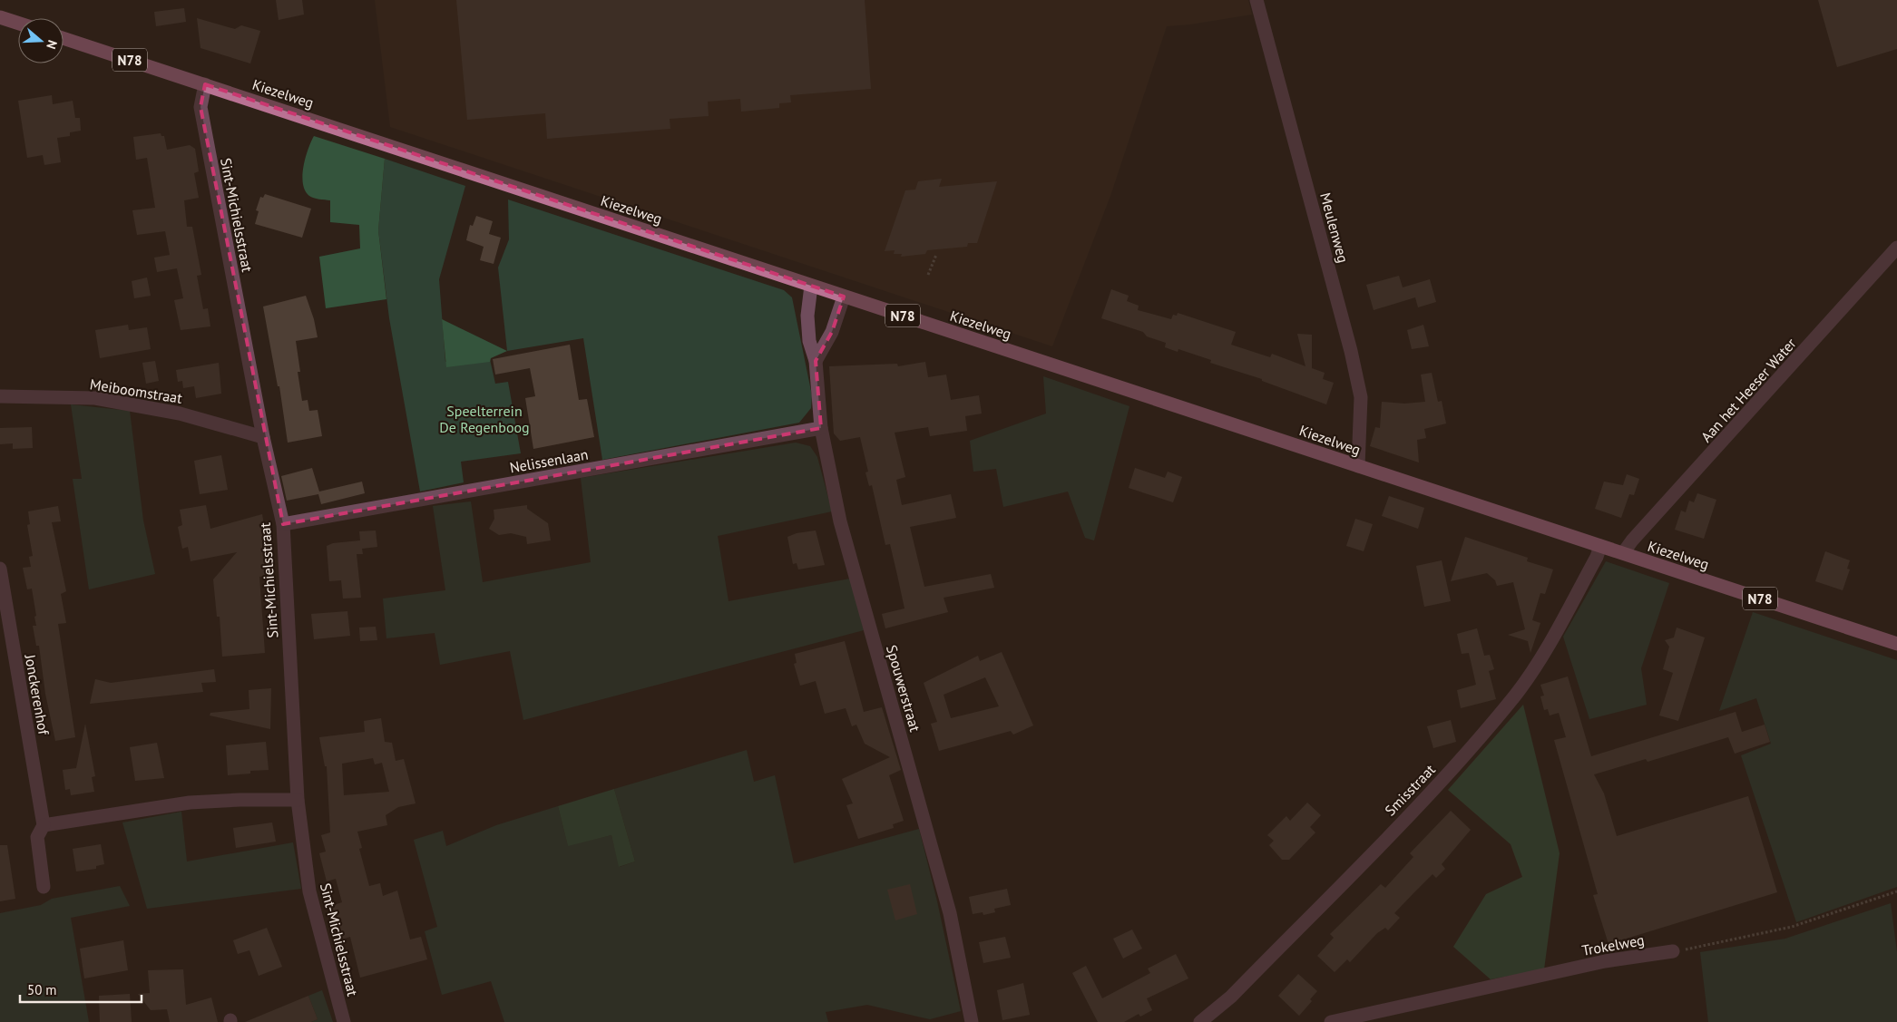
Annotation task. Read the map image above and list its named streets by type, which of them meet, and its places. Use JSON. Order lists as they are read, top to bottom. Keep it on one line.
{"streets":{"main road":["N78","Kiezelweg"],"street":["Sint-Michielsstraat","Meulenweg","Aan het Heeser Water","Meiboomstraat","Nelissenlaan","Spouwerstraat","Jonckerenhof","Smisstraat","Trokelweg"]},"crossings":[["Kiezelweg","Sint-Michielsstraat"],["Kiezelweg","Meulenweg"],["Kiezelweg","Aan het Heeser Water"],["Kiezelweg","Spouwerstraat"],["Kiezelweg","Smisstraat"],["Sint-Michielsstraat","Meiboomstraat"],["Sint-Michielsstraat","Nelissenlaan"],["Nelissenlaan","Spouwerstraat"]],"parks":["Speelterrein De Regenboog"],"scale_bar":"50 m","north":"right"}
